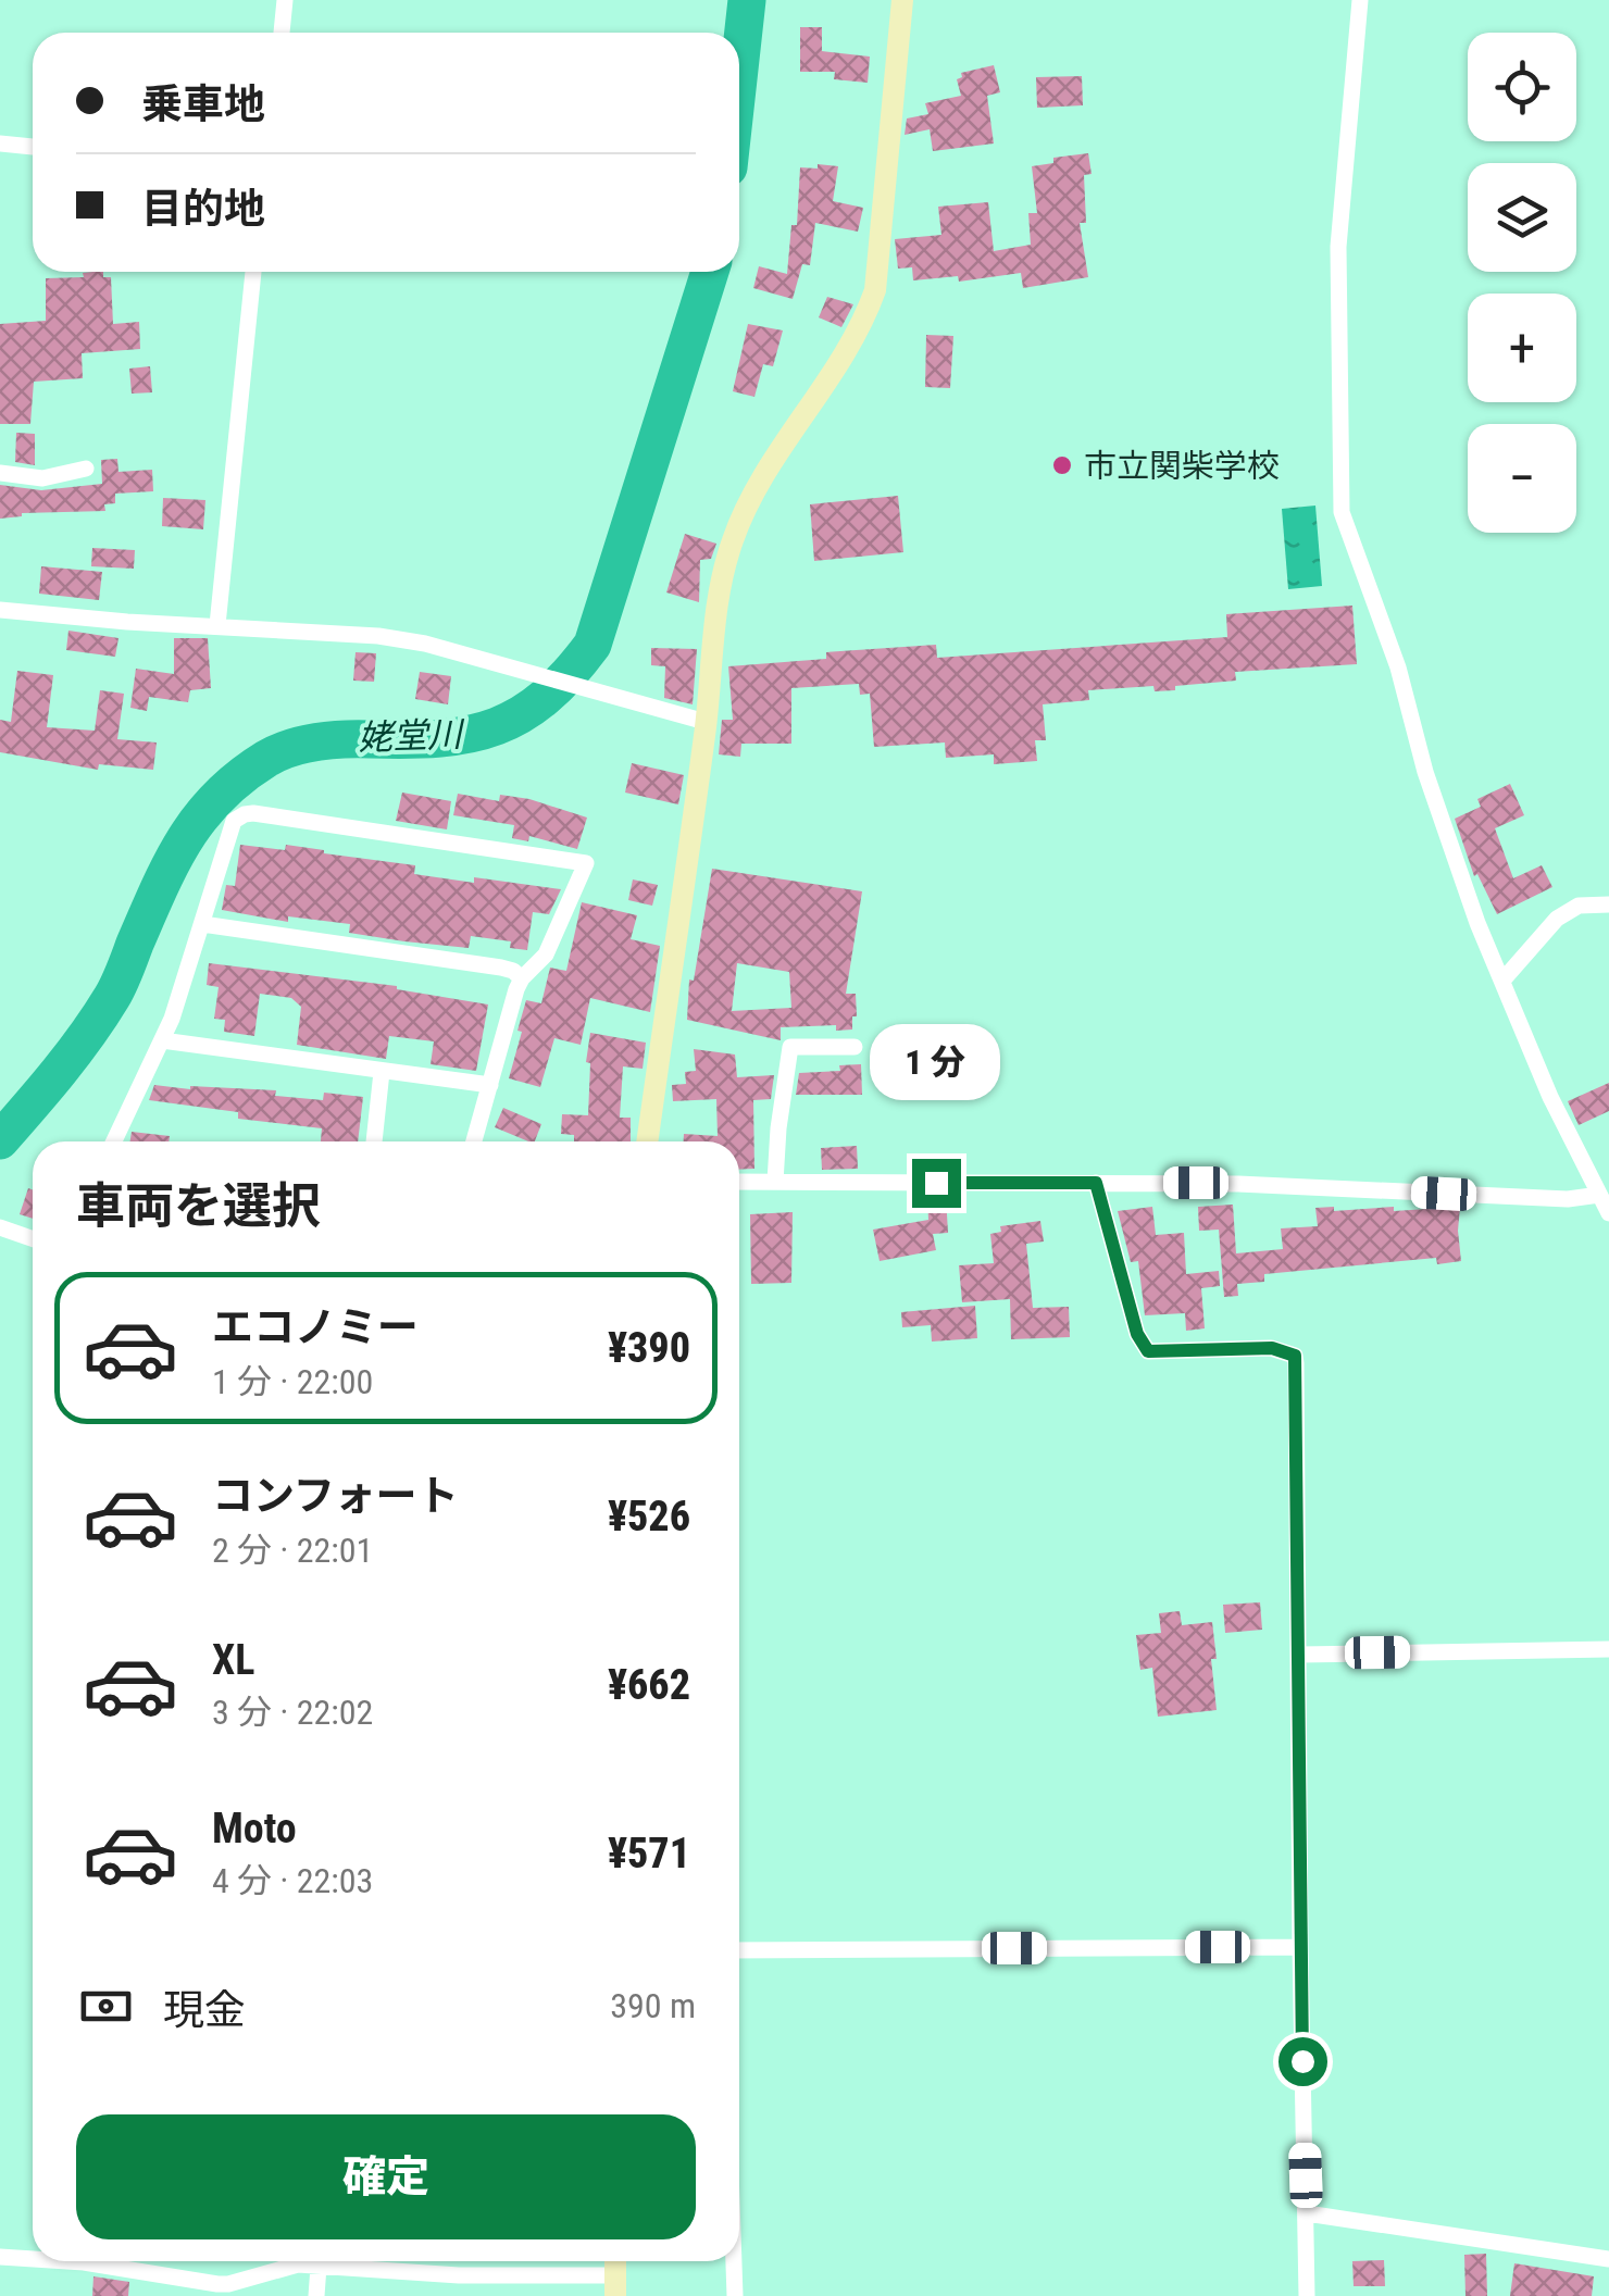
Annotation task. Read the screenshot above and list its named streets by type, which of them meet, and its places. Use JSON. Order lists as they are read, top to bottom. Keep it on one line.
{"water":["姥堂川"],"places":["市立関柴学校"],"page":{"map_buttons":["+","−"],"banner":["乗車地","目的地"],"bubble":"1 分","heading":"車両を選択","list":[{"name":"エコノミー","note":"1 分 · 22:00","value":"¥390"},{"name":"コンフォート","note":"2 分 · 22:01","value":"¥526"},{"name":"XL","note":"3 分 · 22:02","value":"¥662"},{"name":"Moto","note":"4 分 · 22:03","value":"¥571"}],"pay":["現金","390 m"],"buttons":"確定"}}
